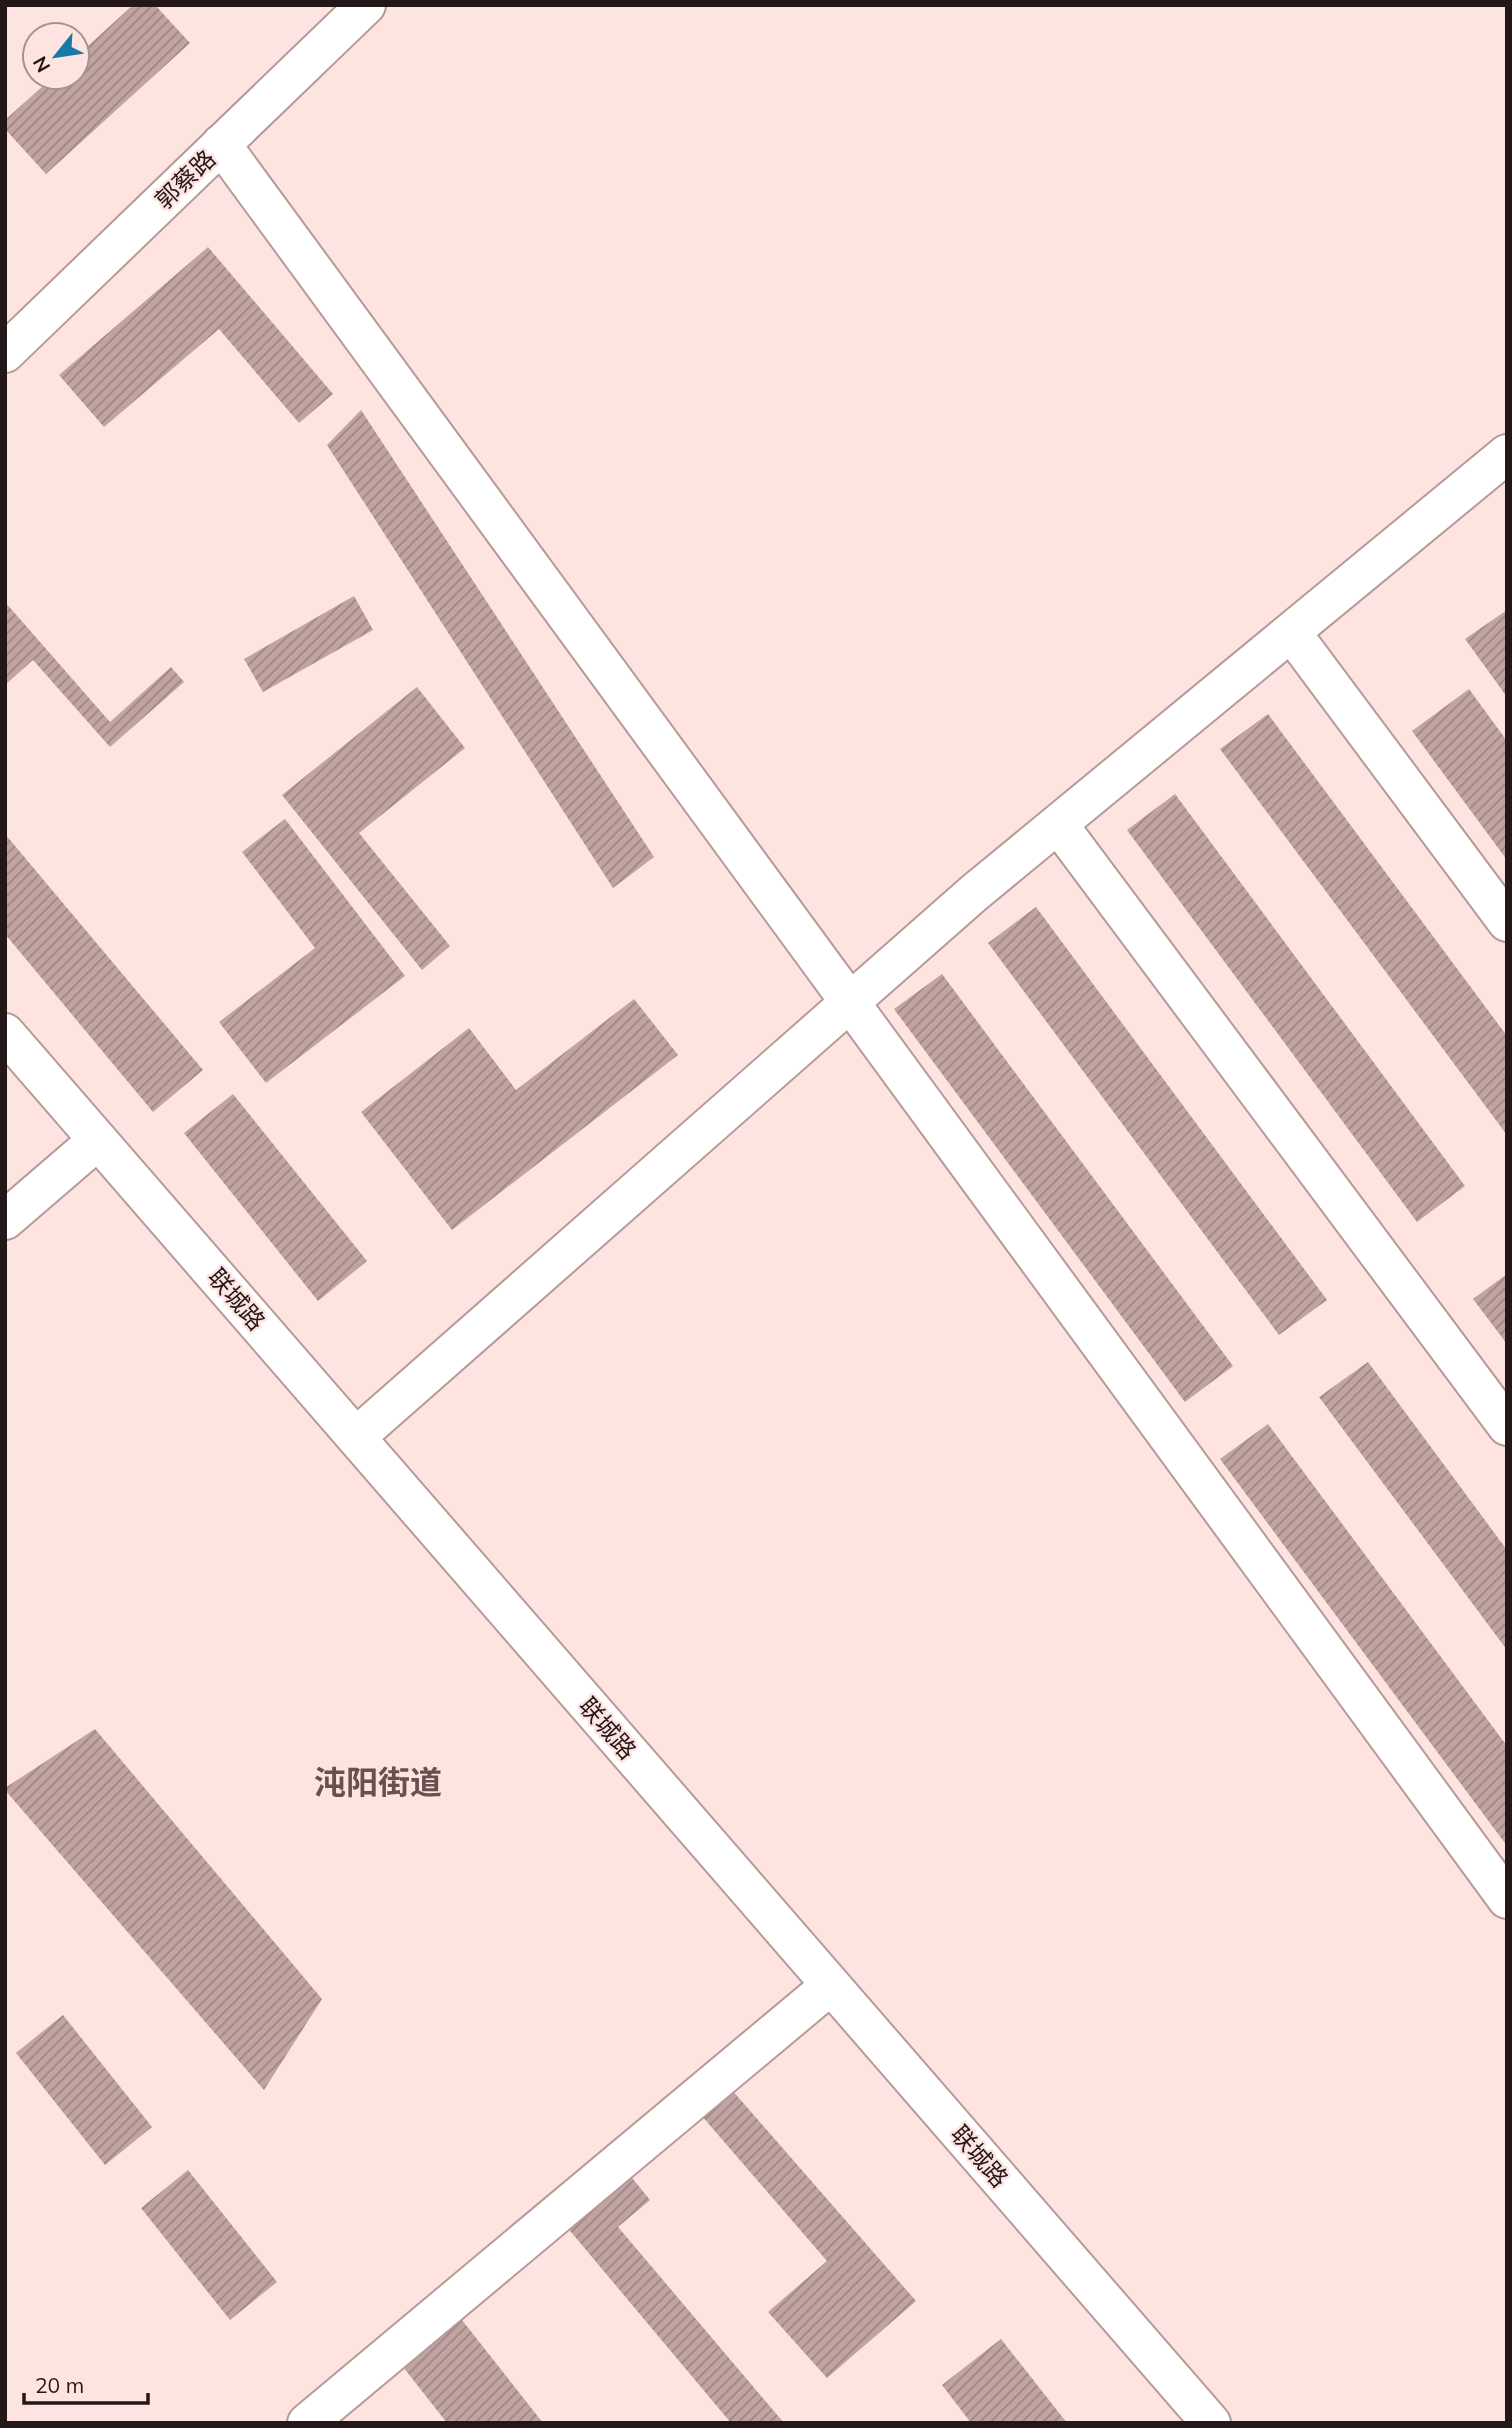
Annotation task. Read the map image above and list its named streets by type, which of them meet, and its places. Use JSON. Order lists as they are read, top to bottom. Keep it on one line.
{"streets":{"street":["郭蔡路","联城路"]},"districts":["沌阳街道"],"scale_bar":"20 m","north":"bottom left"}
